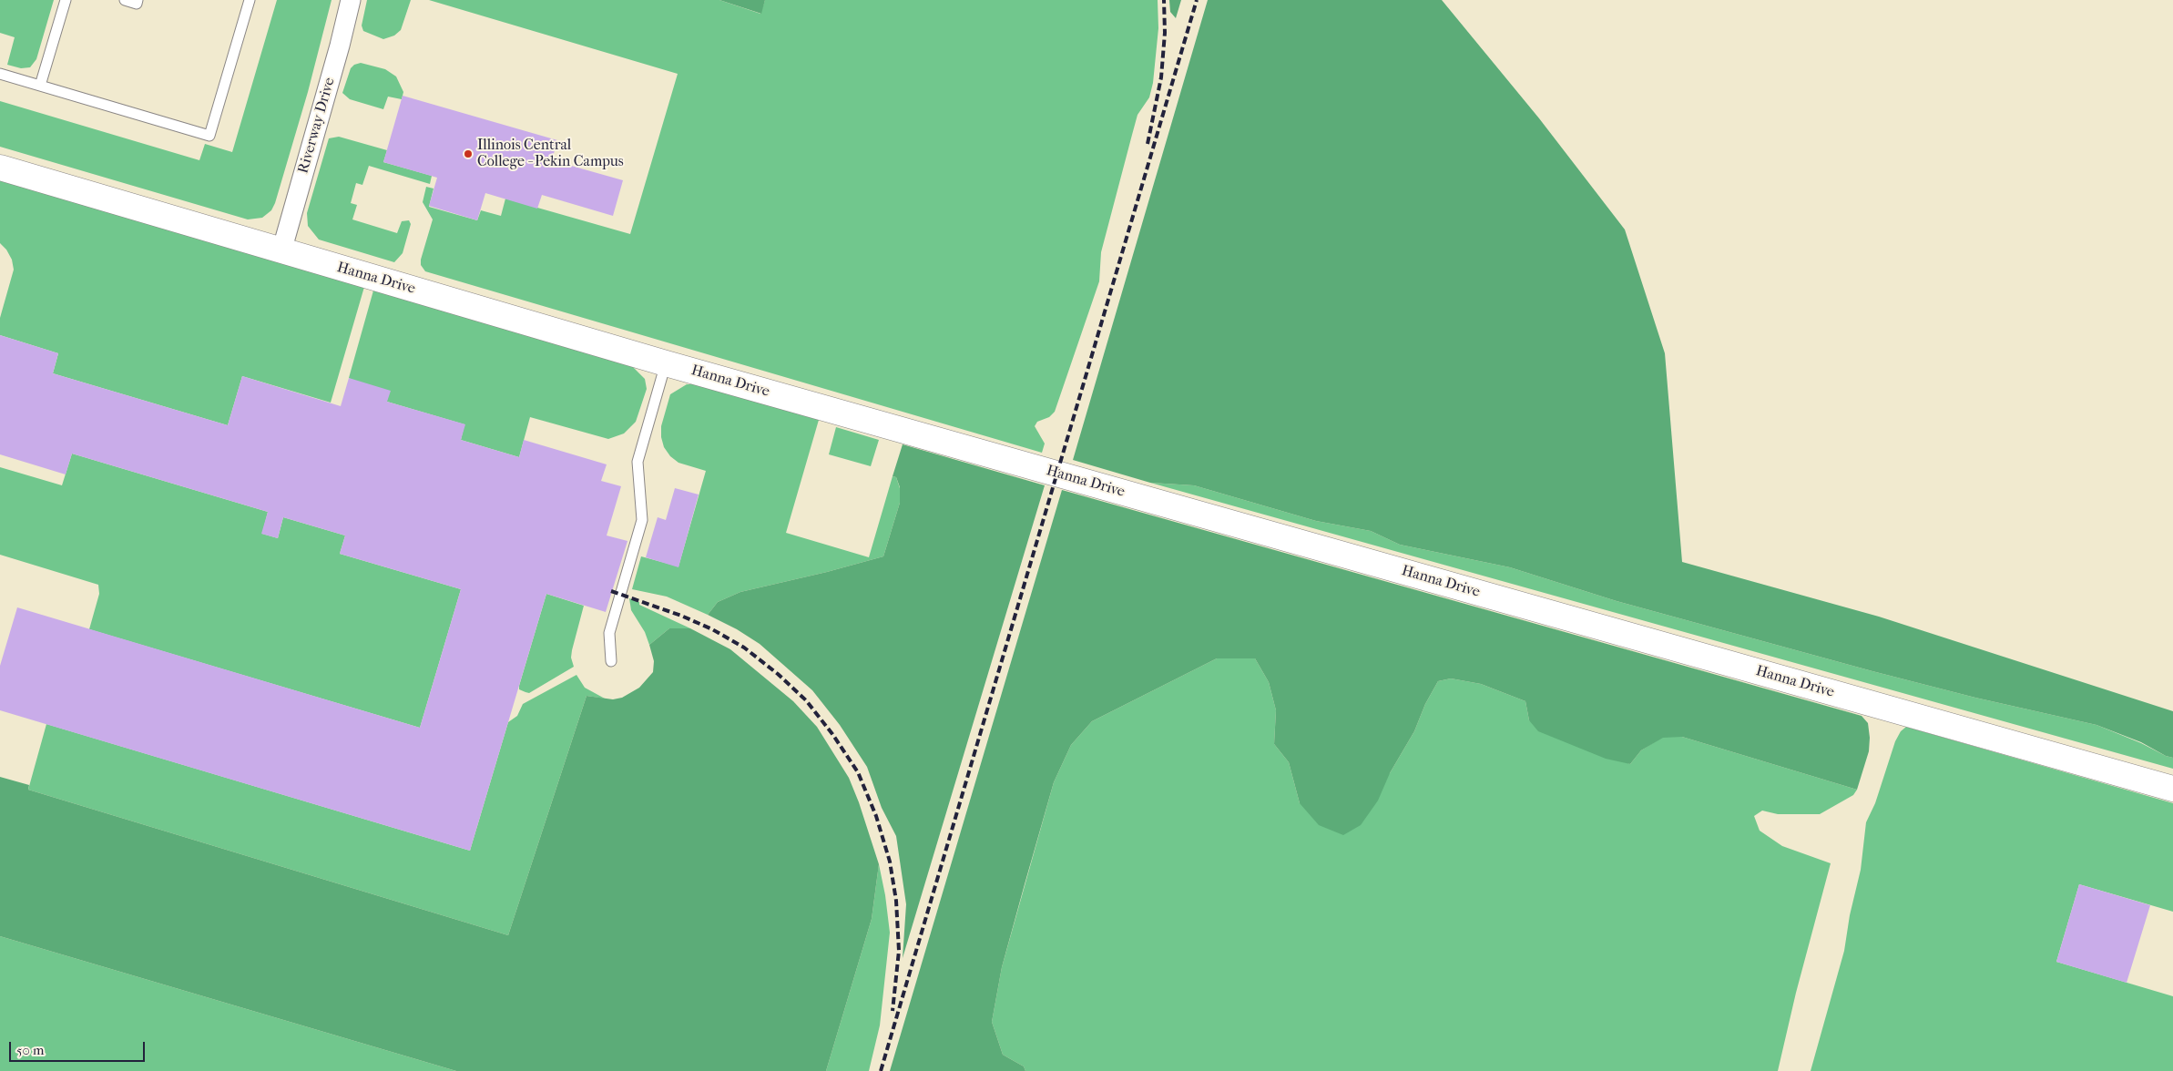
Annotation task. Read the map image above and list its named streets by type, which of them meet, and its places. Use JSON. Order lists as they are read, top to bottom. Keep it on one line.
{"streets":{"street":["Riverway Drive","Hanna Drive"]},"crossings":[["Riverway Drive","Hanna Drive"]],"places":["Illinois Central College - Pekin Campus"],"scale_bar":"50 m"}
